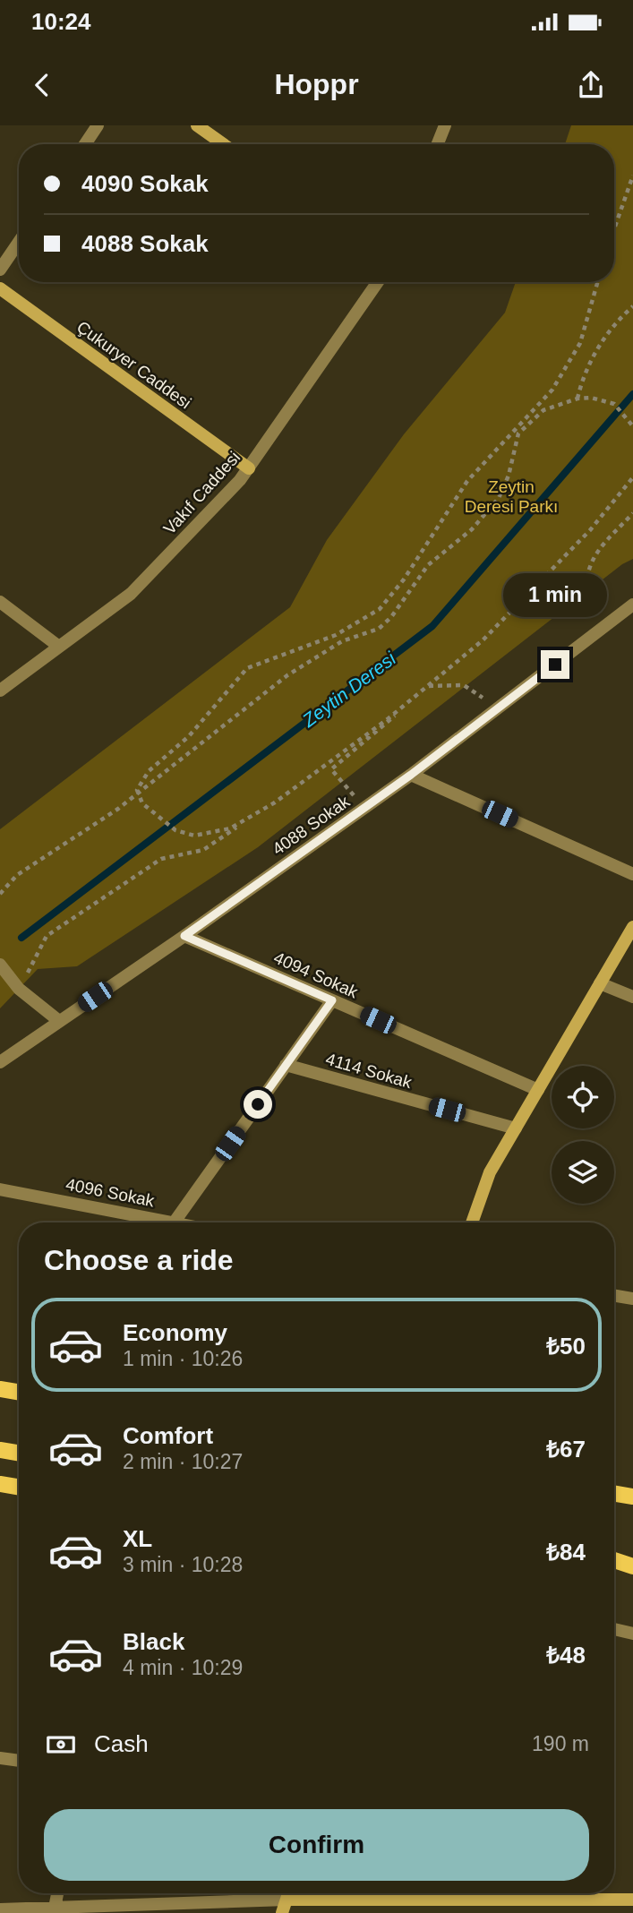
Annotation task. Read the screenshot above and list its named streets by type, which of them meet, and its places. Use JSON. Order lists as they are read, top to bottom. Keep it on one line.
{"streets":{"street":["Çukuryer Caddesi","Vakıf Caddesi","4088 Sokak","4094 Sokak","4114 Sokak","4096 Sokak"]},"crossings":[["Çukuryer Caddesi","Vakıf Caddesi"],["4088 Sokak","4094 Sokak"]],"water":["Zeytin Deresi"],"parks":["Zeytin Deresi Parkı"],"page":{"status":"10:24","header":"Hoppr","banner":["4090 Sokak","4088 Sokak"],"bubble":"1 min","heading":"Choose a ride","list":[{"name":"Economy","note":"1 min · 10:26","value":"₺50"},{"name":"Comfort","note":"2 min · 10:27","value":"₺67"},{"name":"XL","note":"3 min · 10:28","value":"₺84"},{"name":"Black","note":"4 min · 10:29","value":"₺48"}],"pay":["Cash","190 m"],"buttons":"Confirm"}}
